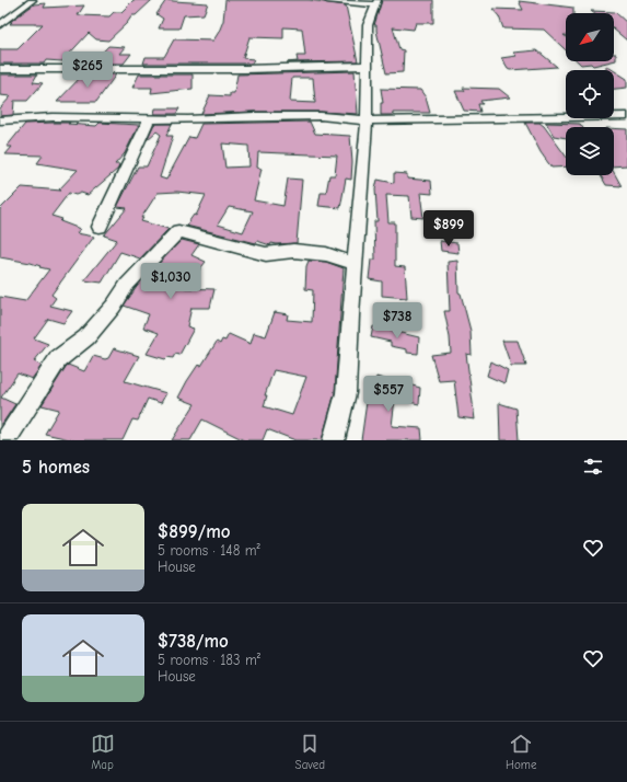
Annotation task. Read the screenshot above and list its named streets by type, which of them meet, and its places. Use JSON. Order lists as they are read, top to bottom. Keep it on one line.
{"north":"bottom left","page":{"price":["$265","$899","$1,030","$738","$557"],"heading":"5 homes","list":[{"name":"$899/mo","note":"5 rooms · 148 m² · House"},{"name":"$738/mo","note":"5 rooms · 183 m² · House"}],"tabs":["Map","Saved","Home"]}}
